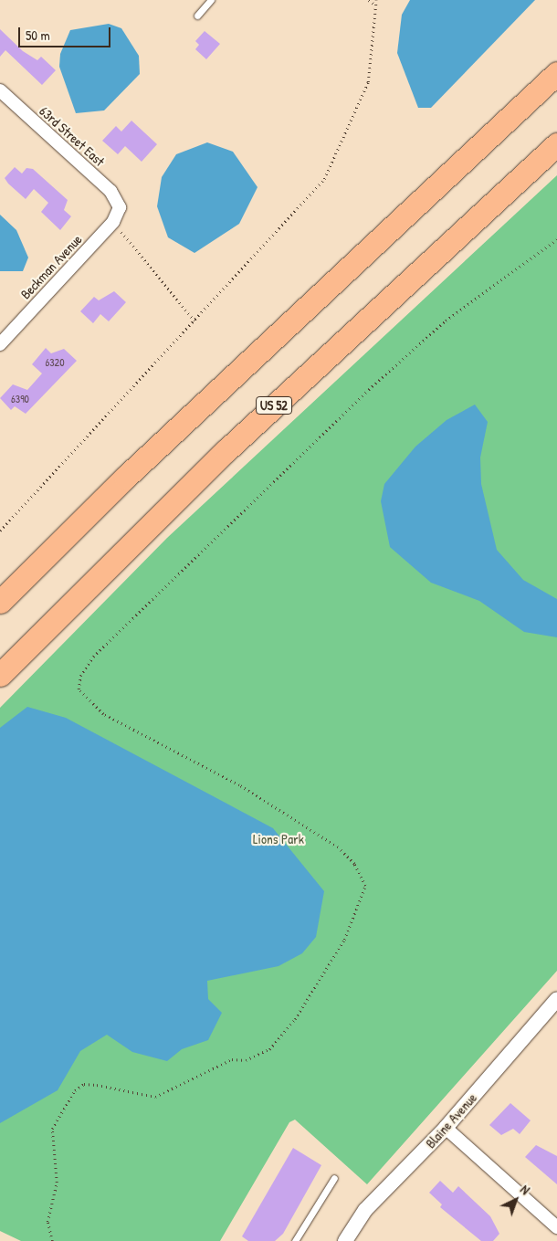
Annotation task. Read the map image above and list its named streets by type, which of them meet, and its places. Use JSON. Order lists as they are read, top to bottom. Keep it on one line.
{"streets":{"highway":["US 52"],"street":["63rd Street East","Beckman Avenue","Blaine Avenue"]},"crossings":[["63rd Street East","Beckman Avenue"]],"parks":["Lions Park"],"house_numbers":["6320","6390"],"scale_bar":"50 m","north":"top right"}
